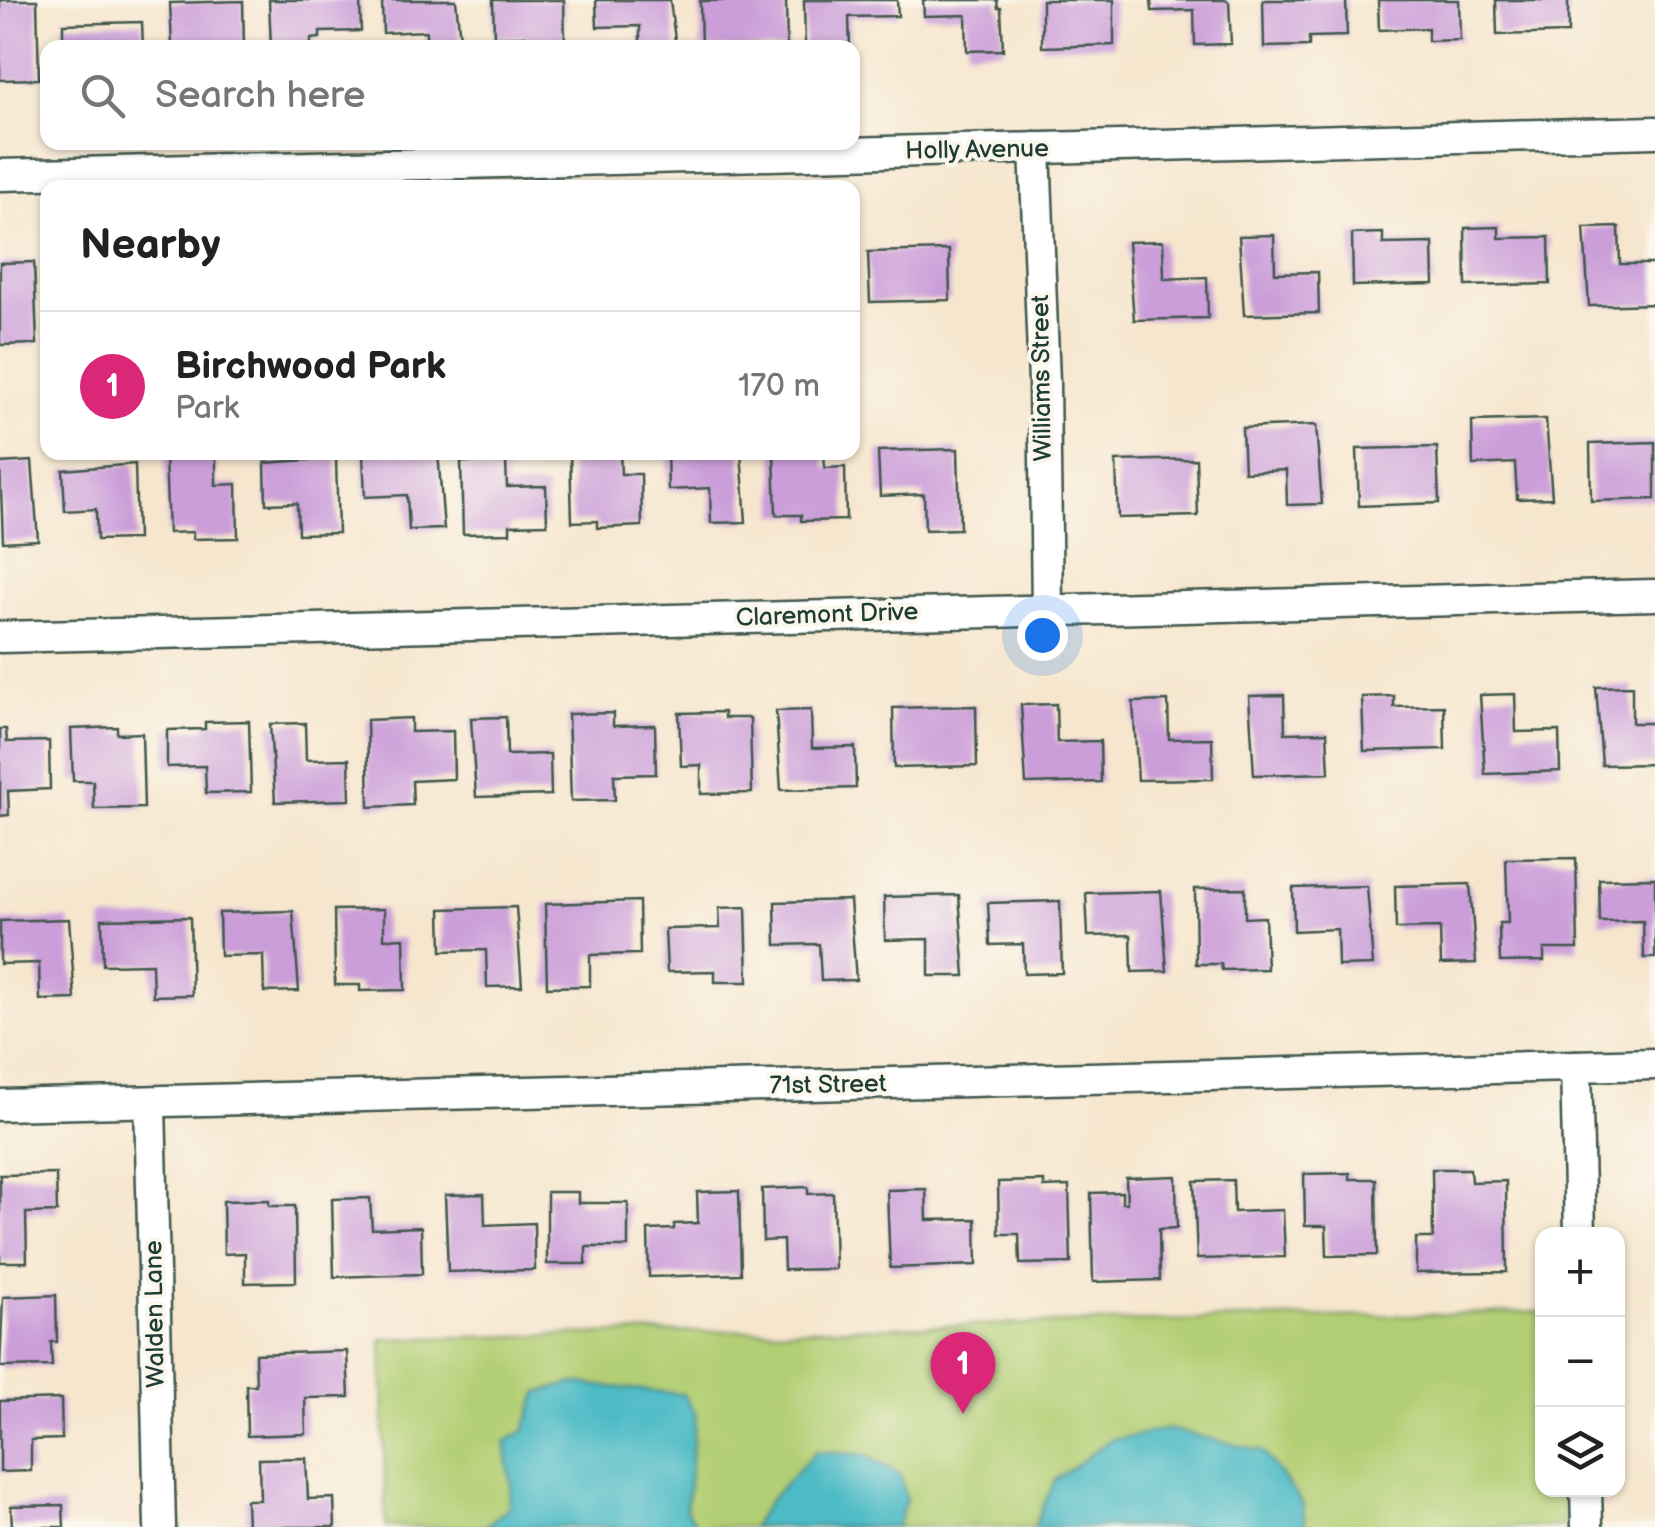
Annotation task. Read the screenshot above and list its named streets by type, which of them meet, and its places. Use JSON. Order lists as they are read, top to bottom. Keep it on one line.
{"streets":{"street":["Holly Avenue","Williams Street","Claremont Drive","71st Street","Walden Lane"]},"crossings":[["Holly Avenue","Williams Street"],["Williams Street","Claremont Drive"],["71st Street","Walden Lane"]],"page":{"search":"Search here","heading":"Nearby","list":[{"mark":"1","name":"Birchwood Park","note":"Park","value":"170 m"}],"map_buttons":["+","−"],"pins":"1"}}
